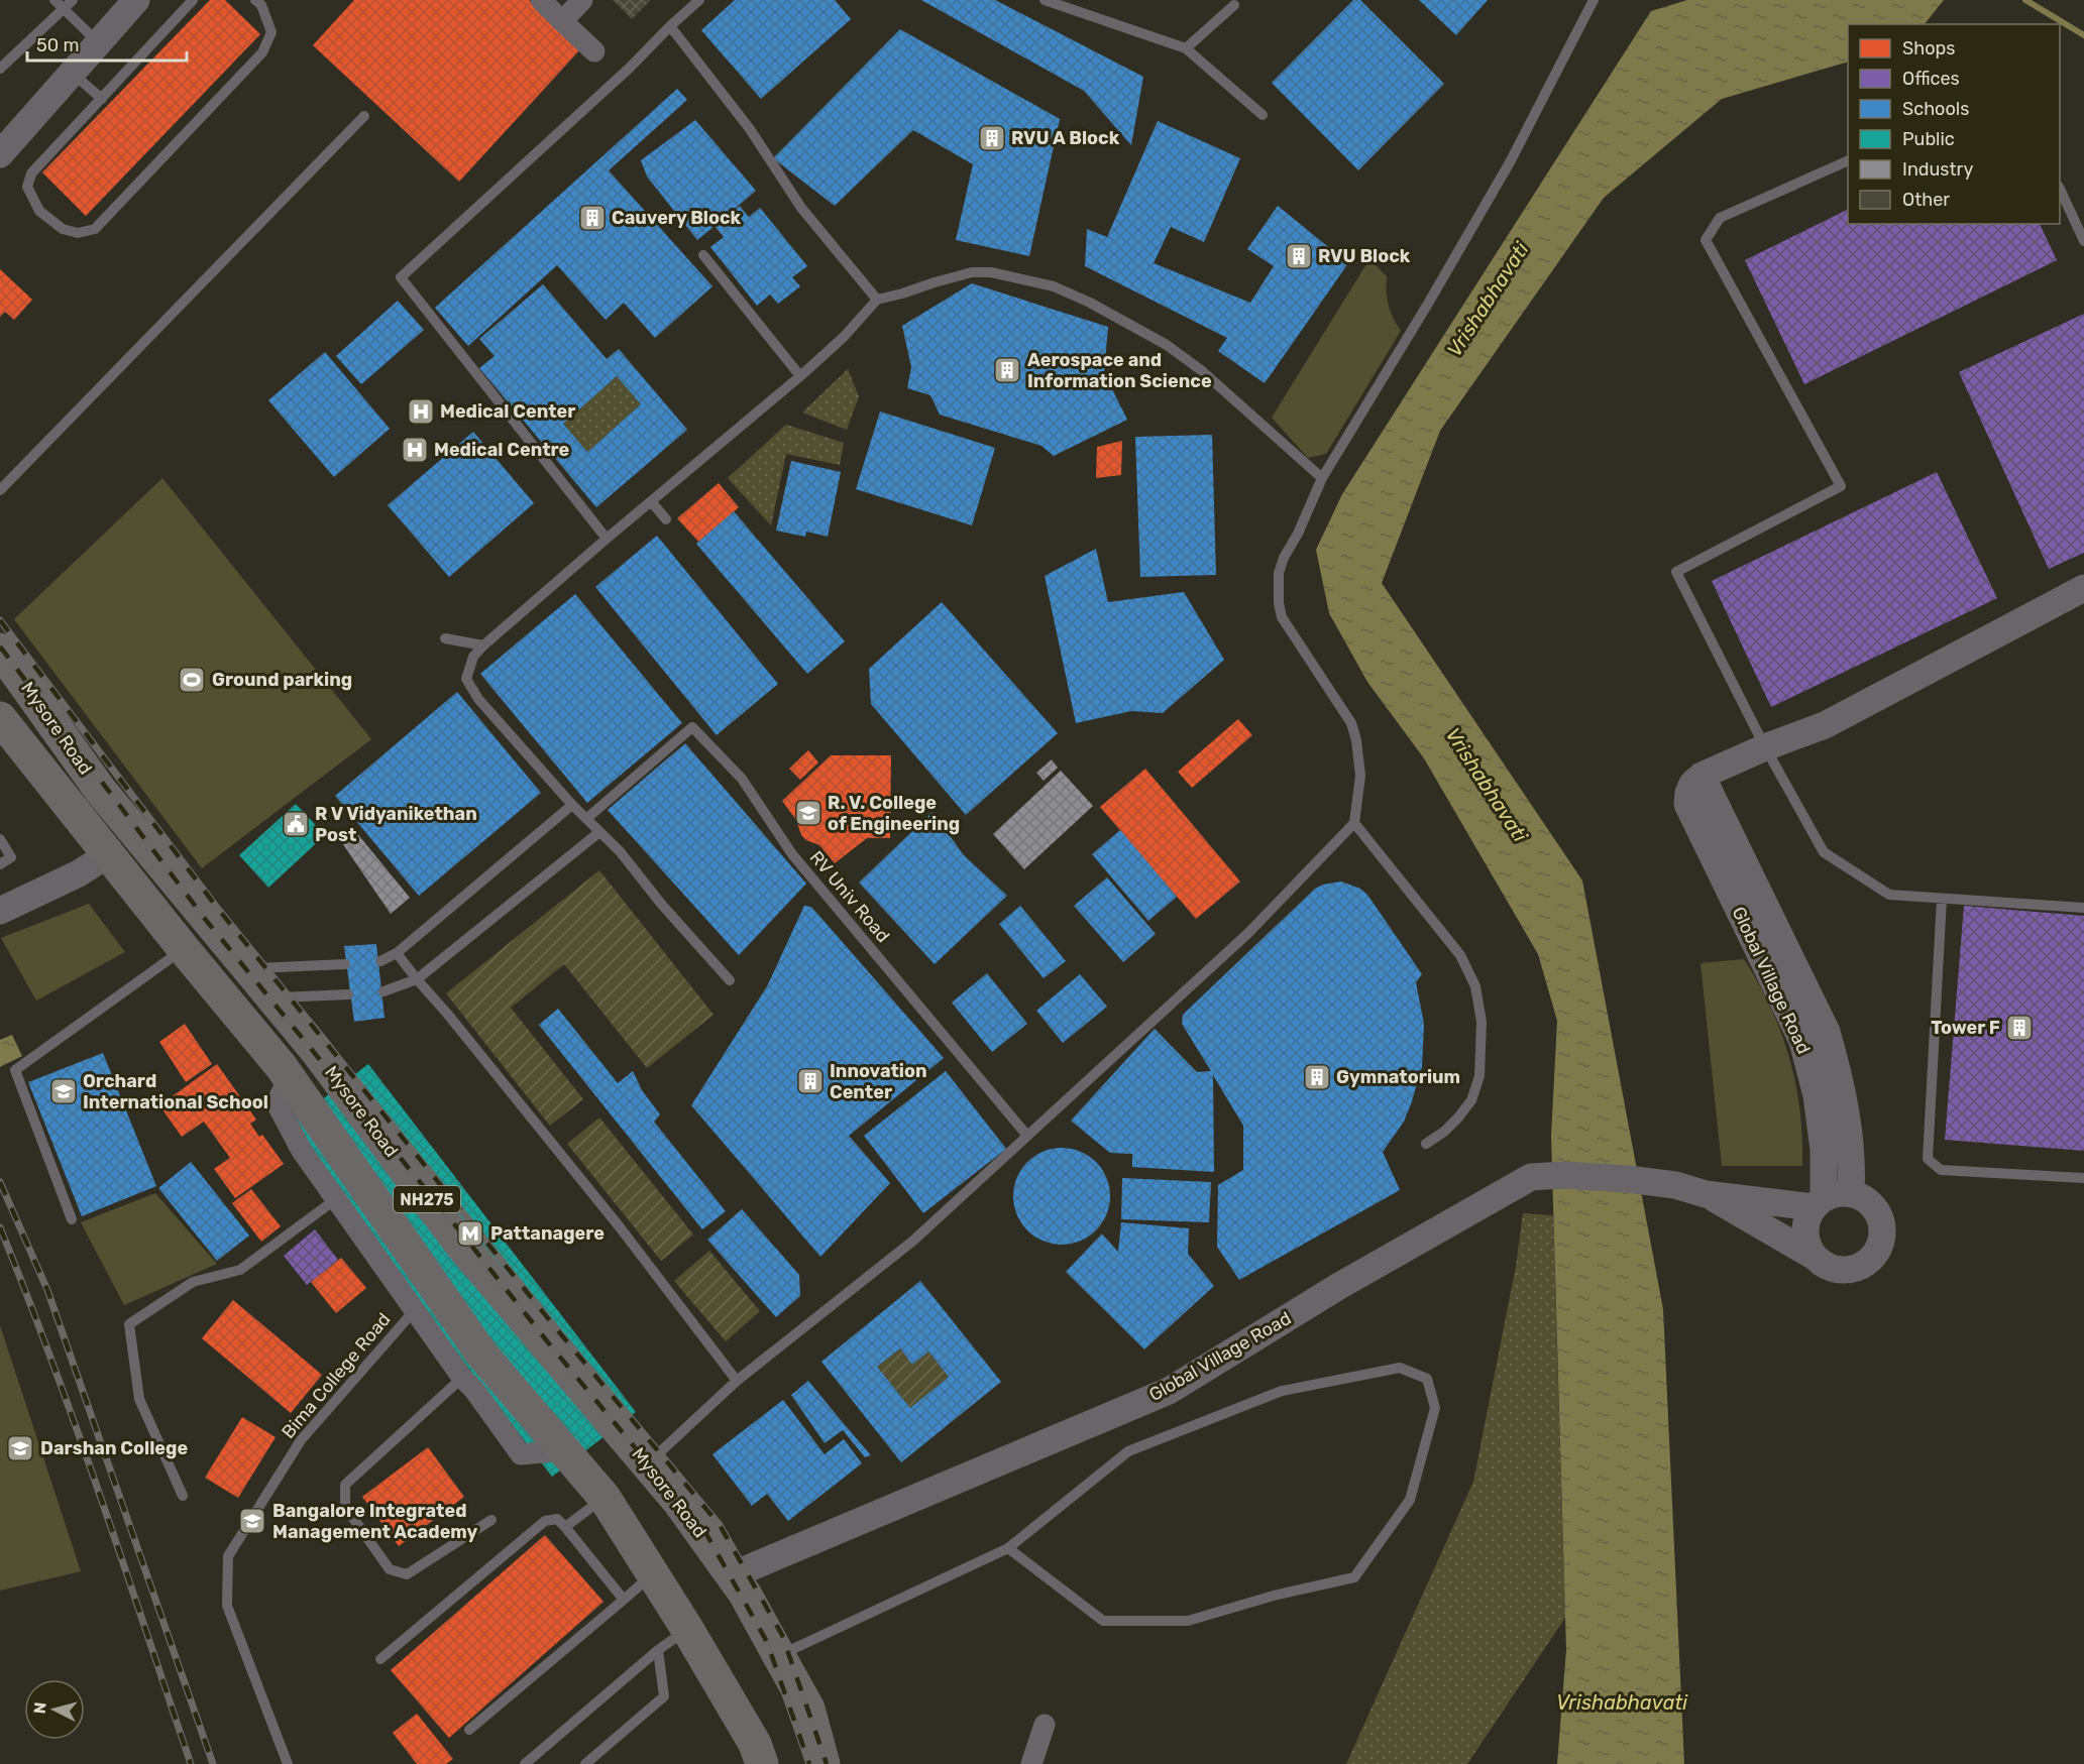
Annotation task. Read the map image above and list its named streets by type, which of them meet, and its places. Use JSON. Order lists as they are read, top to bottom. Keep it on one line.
{"streets":{"highway":["Mysore Road","NH275"],"street":["Global Village Road"],"lane":["RV Univ Road","Bima College Road"]},"crossings":[["Mysore Road","Global Village Road"]],"water":["Vrishabhavati"],"places":{"building":["RVU A Block","Cauvery Block","RVU Block","Aerospace and Information Science","Tower F","Gymnatorium","Innovation Center"],"hospital":["Medical Center","Medical Centre"],"sports":["Ground parking"],"school or university":["R. V. College of Engineering","Orchard International School","Darshan College","Bangalore Integrated Management Academy"],"public building":["R V Vidyanikethan Post"],"metro station":["Pattanagere"]},"legend":["Shops","Offices","Schools","Public","Industry","Other"],"scale_bar":"50 m","north":"left"}
